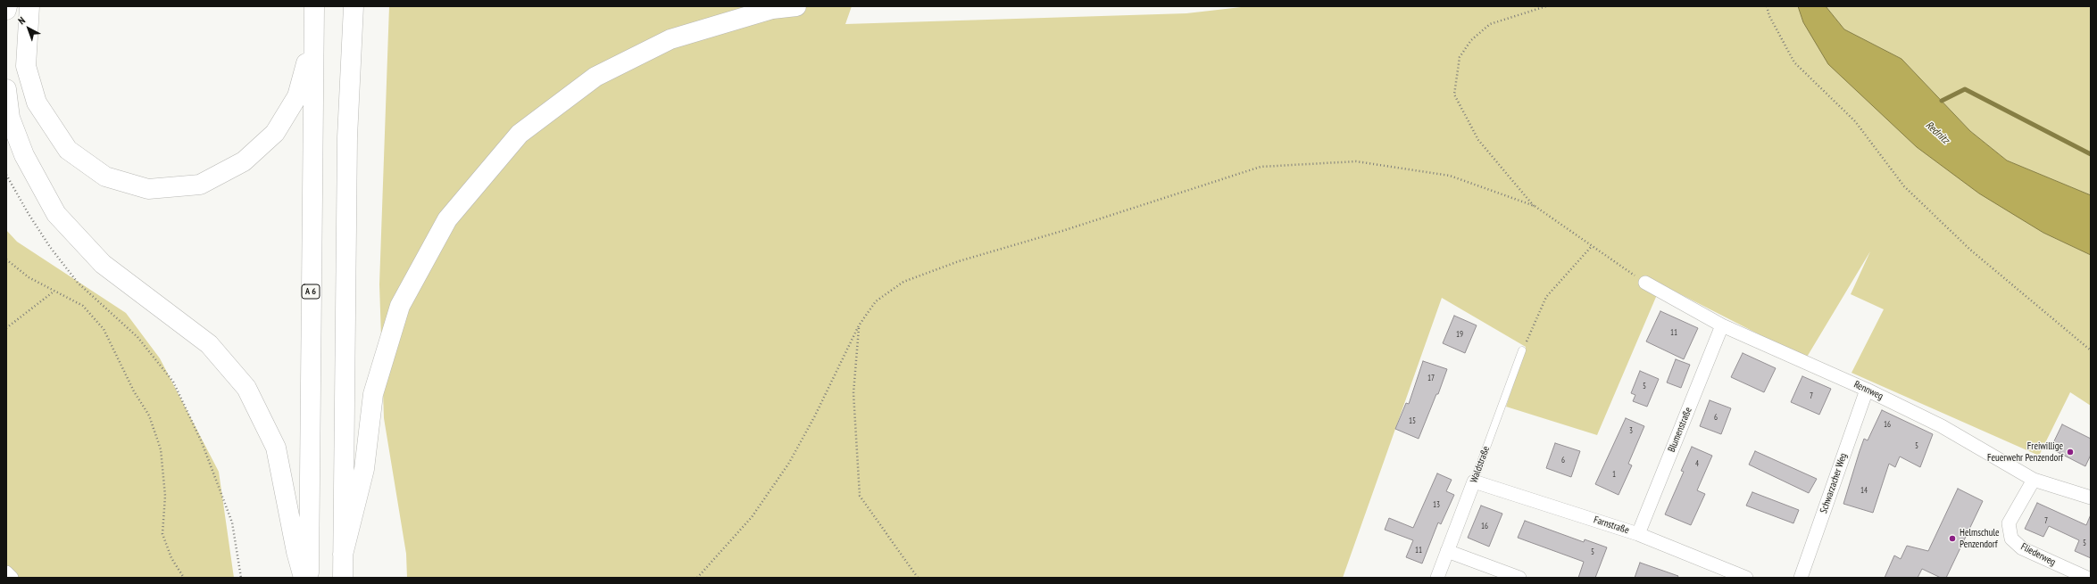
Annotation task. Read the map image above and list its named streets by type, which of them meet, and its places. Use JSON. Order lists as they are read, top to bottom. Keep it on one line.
{"streets":{"highway":["A 6"],"street":["Rennweg","Blumenstraße","Waldstraße","Schwarzacher Weg","Farnstraße","Fliederweg"]},"crossings":[["Rennweg","Blumenstraße"],["Rennweg","Schwarzacher Weg"],["Rennweg","Fliederweg"],["Blumenstraße","Farnstraße"],["Waldstraße","Farnstraße"]],"water":["Rednitz"],"places":["Freiwillige Feuerwehr Penzendorf","Helmschule Penzendorf"],"house_numbers":["11","19","17","5","7","6","15","16","3","5","6","4","1","14","13","7","16","5","11","5"],"north":"top left"}
